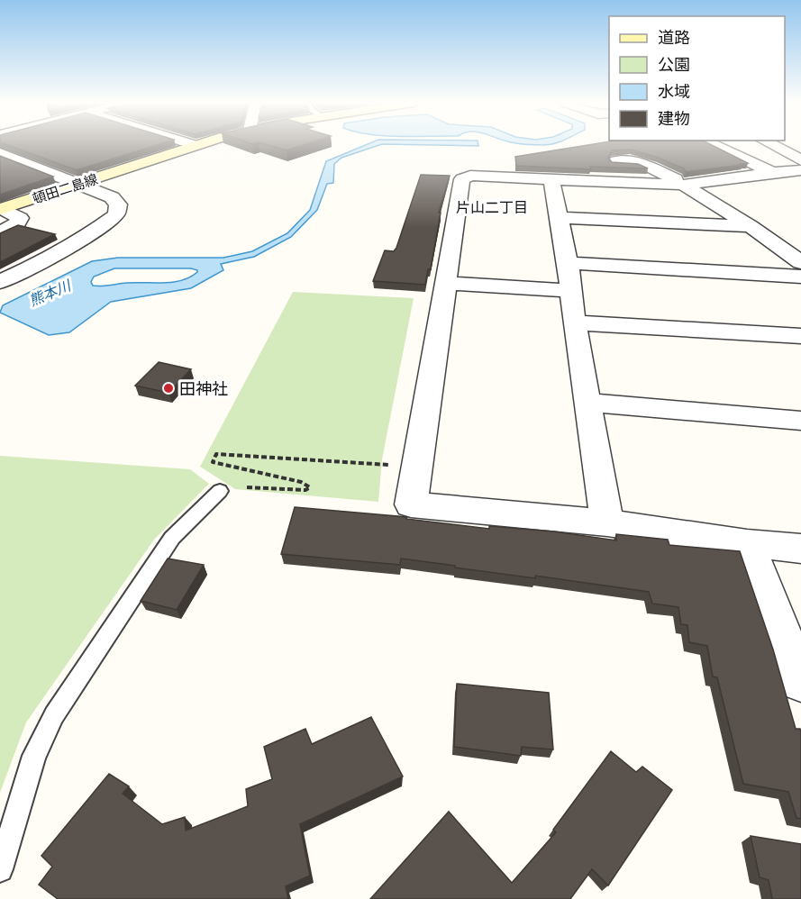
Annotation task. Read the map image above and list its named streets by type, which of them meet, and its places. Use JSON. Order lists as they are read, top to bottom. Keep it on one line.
{"streets":{"main road":["頓田二島線"]},"districts":["片山二丁目"],"water":["熊本川"],"places":["田神社"],"legend":["道路","公園","水域","建物"]}
